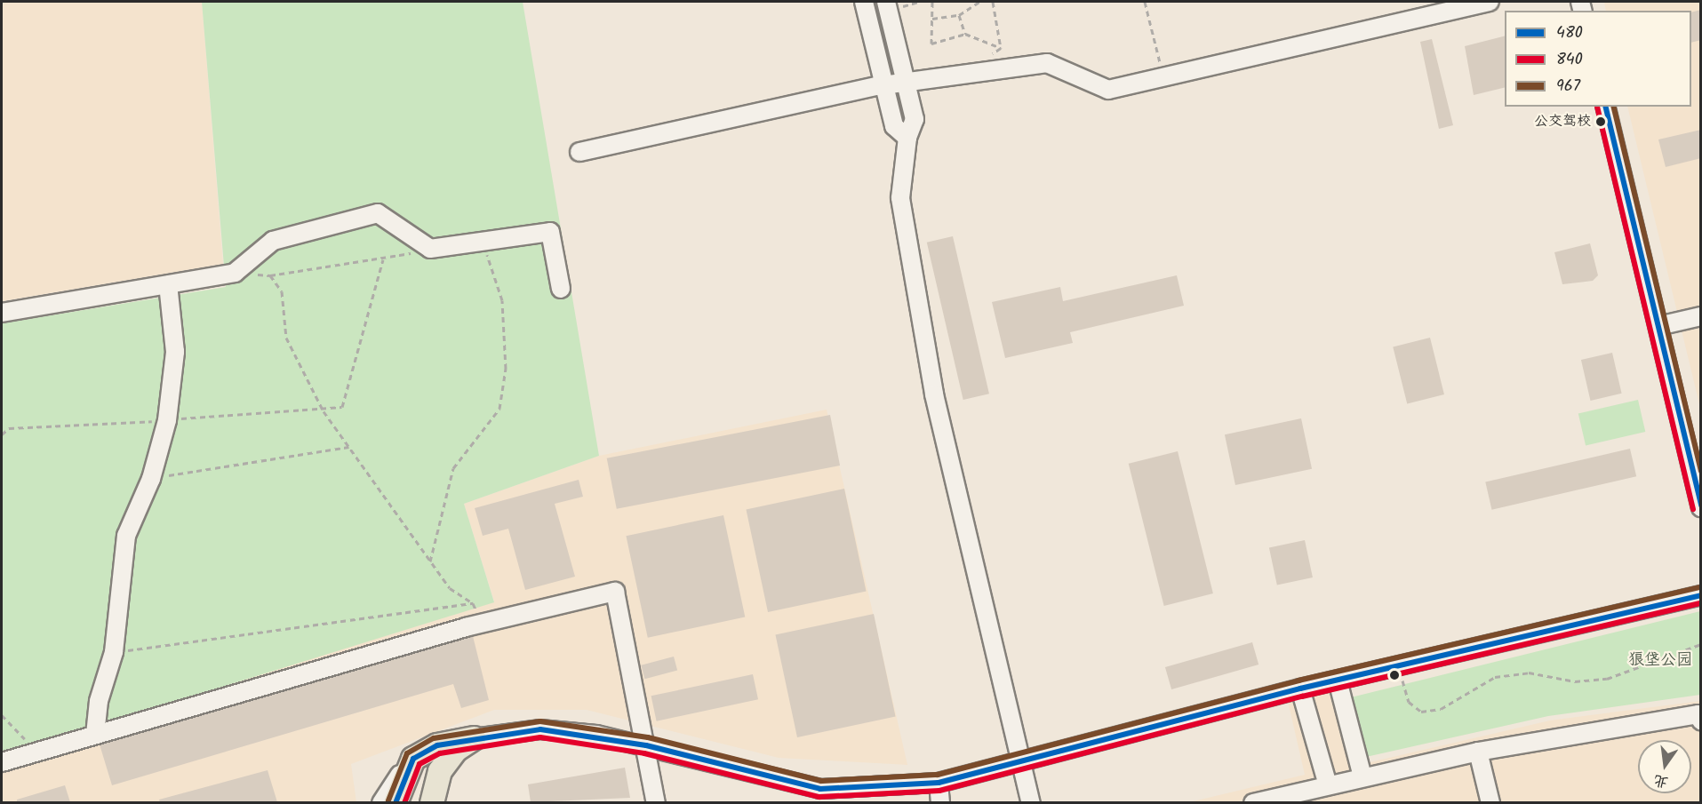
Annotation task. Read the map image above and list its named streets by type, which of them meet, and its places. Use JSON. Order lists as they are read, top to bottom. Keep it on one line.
{"parks":["狼垡公园"],"places":["公交驾校"],"lines":["transit line 480","transit line 840","transit line 967"],"legend":["480","840","967"],"north":"bottom"}
